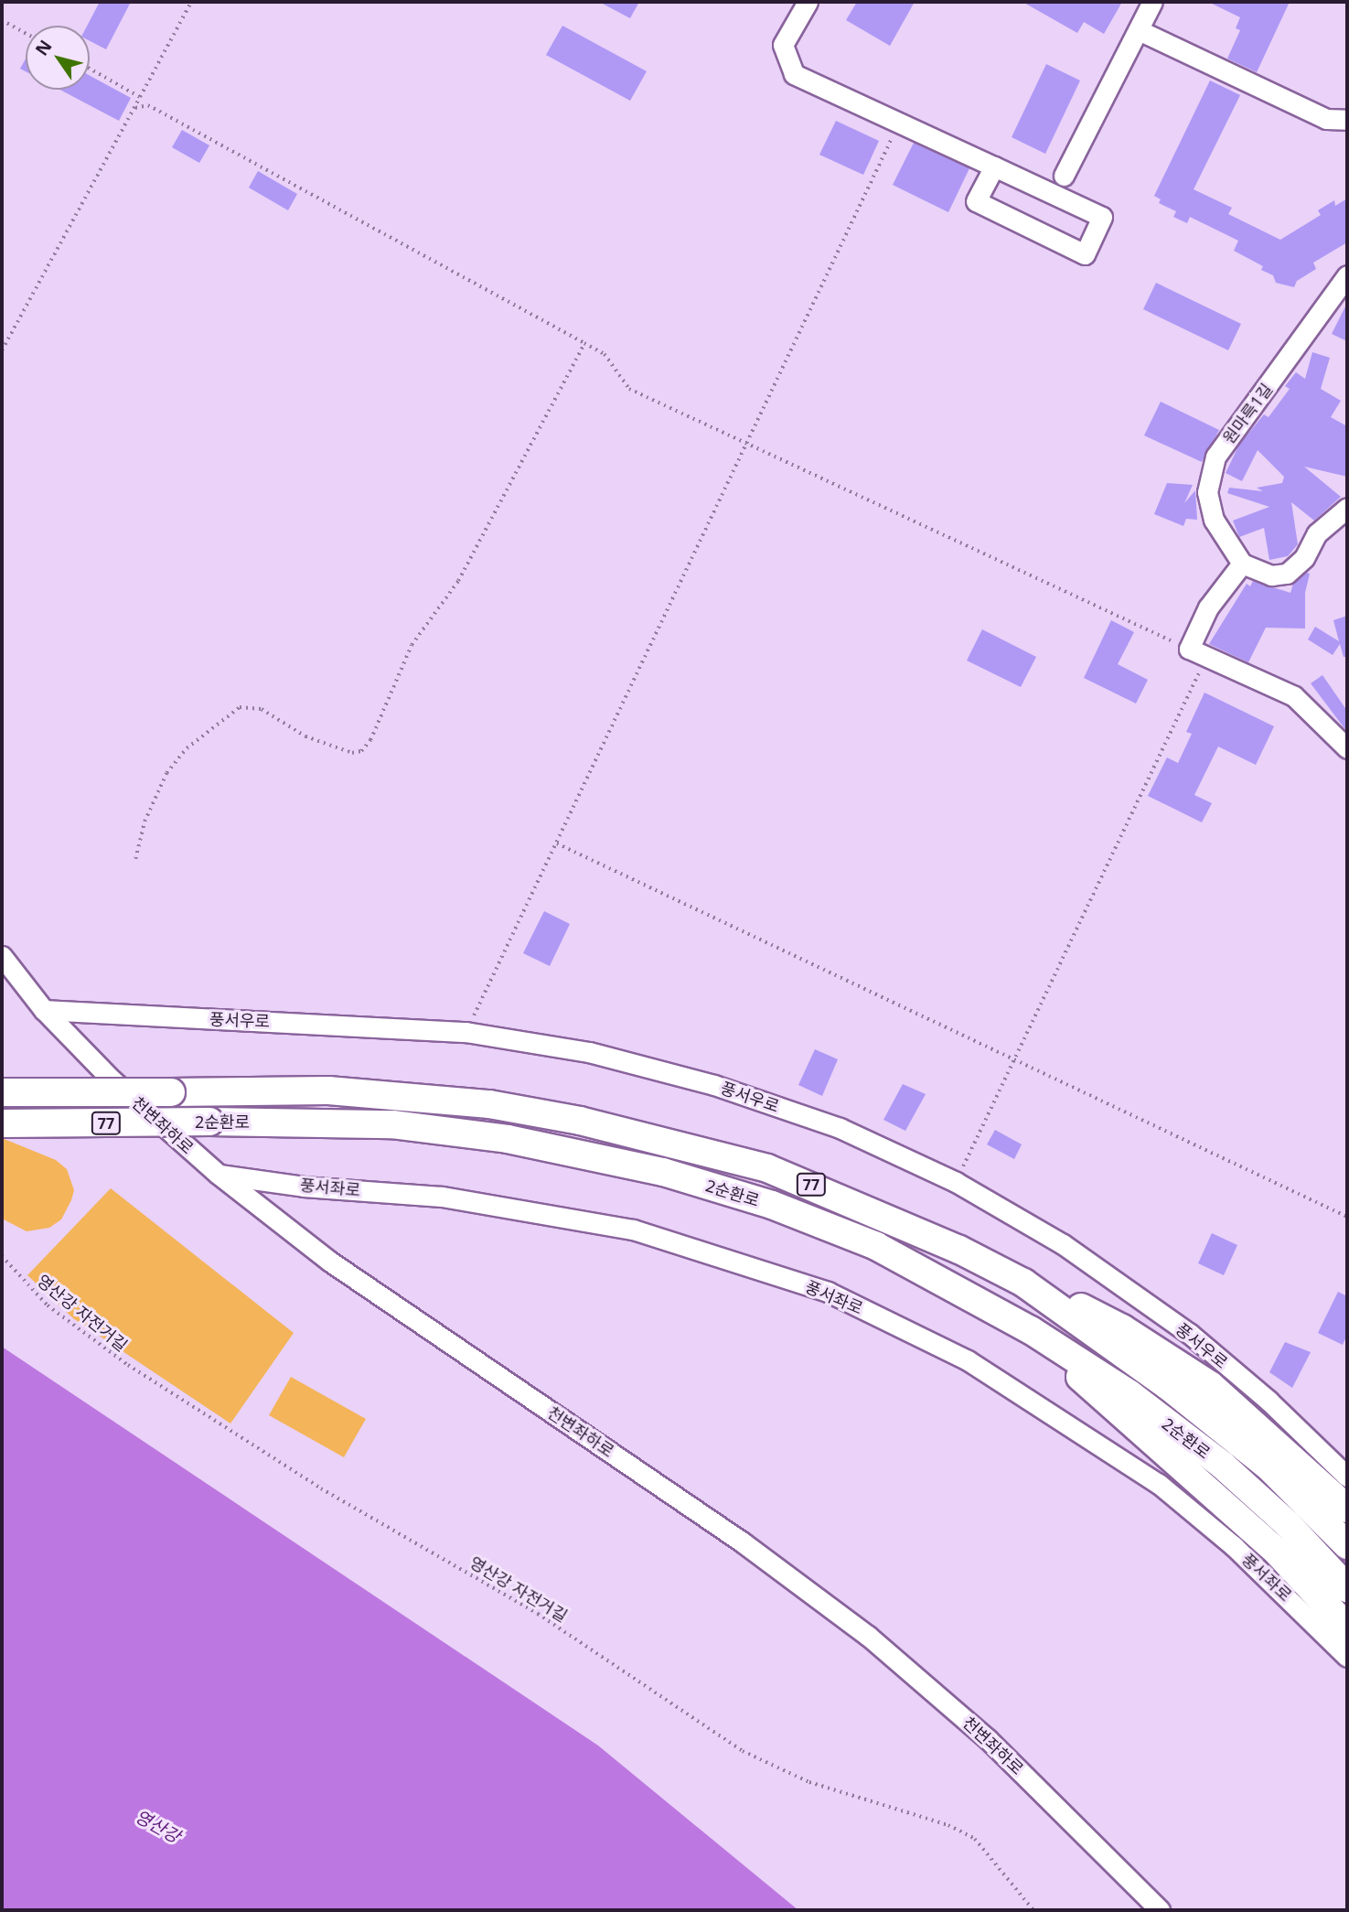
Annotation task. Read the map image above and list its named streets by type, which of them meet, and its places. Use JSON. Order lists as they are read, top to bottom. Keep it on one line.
{"streets":{"highway":["2순환로","77"],"street":["원마륵1길","풍서우로","천변좌하로","풍서좌로"],"path":["영산강 자전거길"]},"crossings":[["풍서우로","천변좌하로"],["천변좌하로","풍서좌로"]],"water":["영산강"],"north":"top left"}
